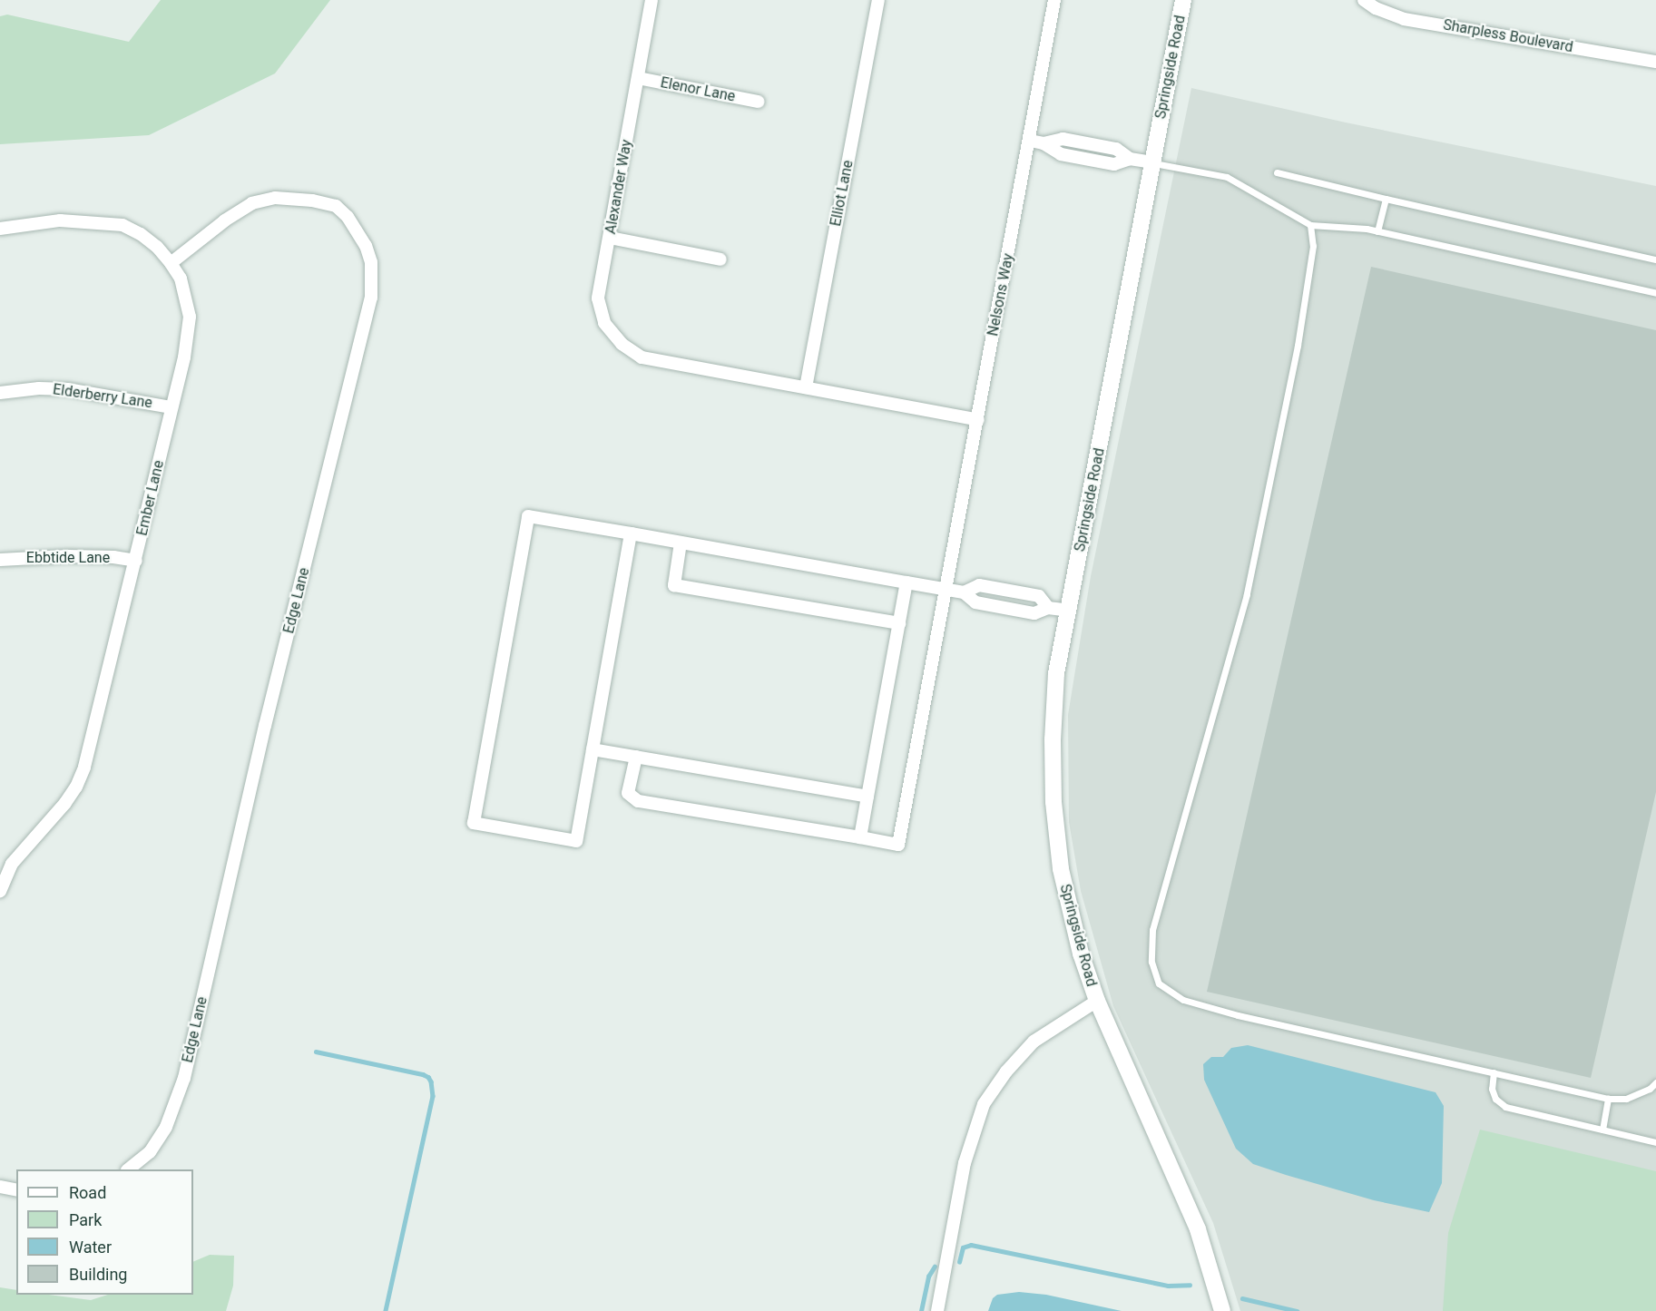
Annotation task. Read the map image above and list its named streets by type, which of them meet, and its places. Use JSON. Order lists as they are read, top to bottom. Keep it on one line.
{"streets":{"main road":["Springside Road"],"street":["Sharpless Boulevard","Elenor Lane","Alexander Way","Elliot Lane","Nelsons Way","Elderberry Lane","Ember Lane","Ebbtide Lane","Edge Lane"]},"crossings":[["Elenor Lane","Alexander Way"],["Alexander Way","Elliot Lane"],["Elderberry Lane","Ember Lane"],["Ember Lane","Ebbtide Lane"],["Ember Lane","Edge Lane"]],"legend":["Road","Park","Water","Building"]}
